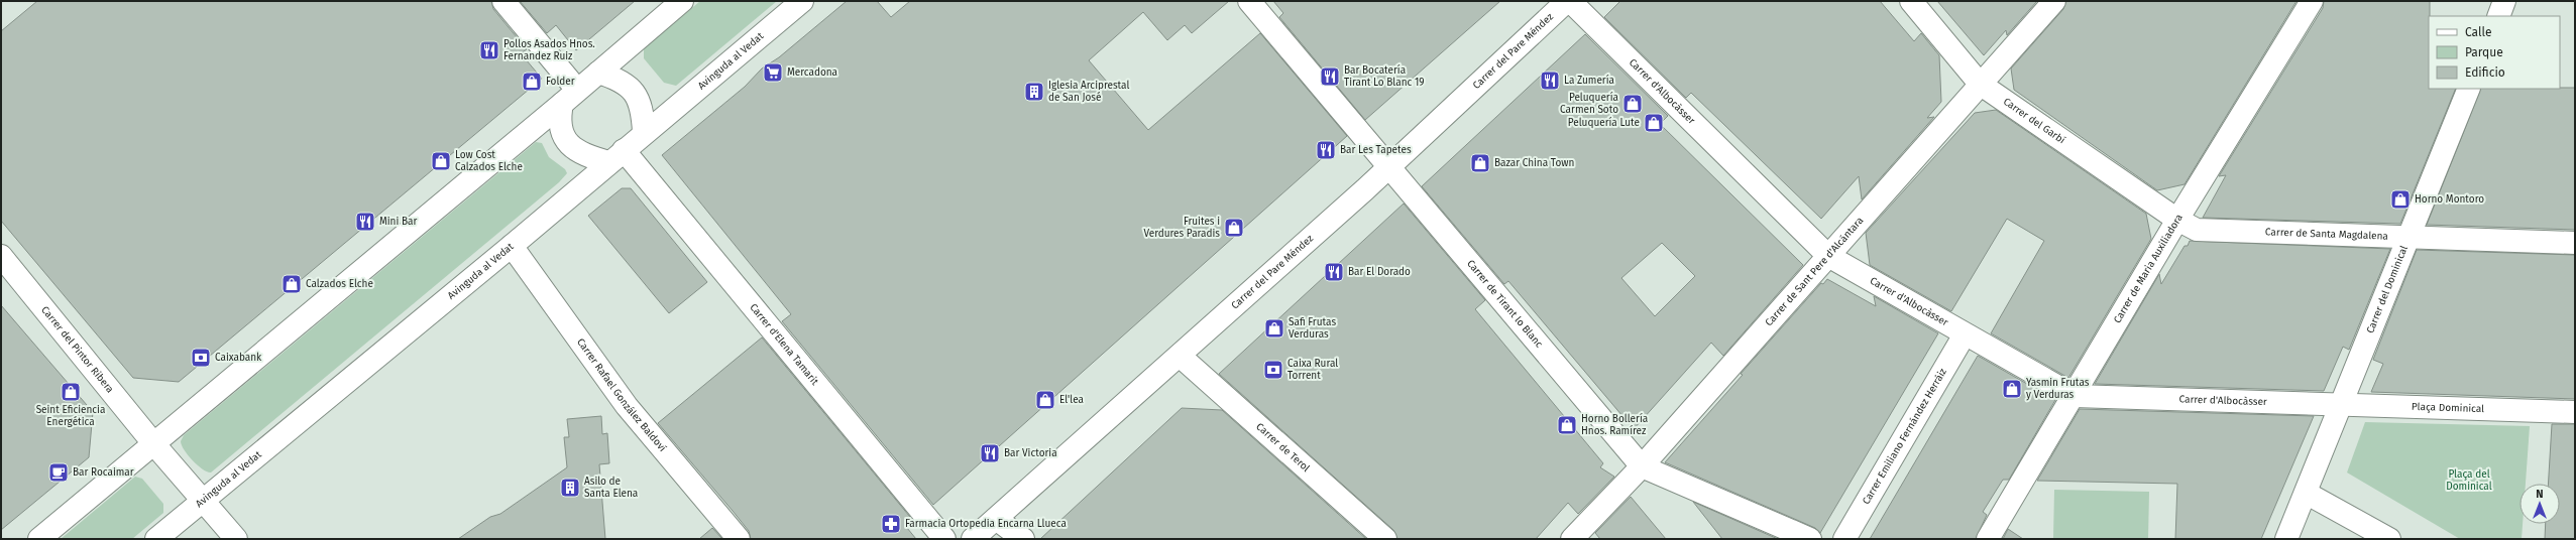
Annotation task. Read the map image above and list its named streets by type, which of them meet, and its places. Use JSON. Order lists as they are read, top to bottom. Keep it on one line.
{"streets":{"street":["Carrer del Pare Méndez","Avinguda al Vedat","Carrer d'Albocàsser","Carrer del Garbí","Carrer de Santa Magdalena","Carrer de Maria Auxiliadora","Carrer de Sant Pere d'Alcántara","Carrer del Dominical","Carrer de Tirant lo Blanc","Carrer d'Elena Tamarit","Carrer del Pintor Ribera","Carrer Rafael González Baldoví","Plaça Dominical","Carrer Emiliano Fernández Herráiz","Carrer de Terol"]},"crossings":[["Carrer del Pare Méndez","Carrer d'Albocàsser"],["Carrer del Pare Méndez","Carrer de Tirant lo Blanc"],["Carrer del Pare Méndez","Carrer de Terol"],["Avinguda al Vedat","Carrer d'Elena Tamarit"],["Avinguda al Vedat","Carrer del Pintor Ribera"],["Avinguda al Vedat","Carrer Rafael González Baldoví"],["Carrer d'Albocàsser","Carrer de Maria Auxiliadora"],["Carrer d'Albocàsser","Carrer de Sant Pere d'Alcántara"],["Carrer d'Albocàsser","Carrer del Dominical"],["Carrer d'Albocàsser","Plaça Dominical"],["Carrer d'Albocàsser","Carrer Emiliano Fernández Herráiz"],["Carrer del Garbí","Carrer de Santa Magdalena"],["Carrer del Garbí","Carrer de Maria Auxiliadora"],["Carrer del Garbí","Carrer de Sant Pere d'Alcántara"],["Carrer de Santa Magdalena","Carrer de Maria Auxiliadora"],["Carrer de Santa Magdalena","Carrer del Dominical"],["Carrer de Sant Pere d'Alcántara","Carrer de Tirant lo Blanc"],["Carrer del Dominical","Plaça Dominical"]],"parks":["Plaça del Dominical"],"places":{"restaurant":["Pollos Asados Hnos. Fernandez Ruiz","Bar Bocatería Tirant Lo Blanc 19","La Zumería","Bar Les Tapetes","Mini Bar","Bar El Dorado","Bar Victoria"],"supermarket":["Mercadona"],"shop":["Folder","Peluquería Carmen Soto","Peluquería Lute","Low Cost Calzados Elche","Bazar China Town","Horno Montoro","Fruites i Verdures Paradis","Calzados Elche","Safi Frutas Verduras","Yasmin Frutas y Verduras","Seint Eficiencia Energética","El'lea","Horno Bollería Hnos. Ramírez"],"building":["Iglesia Arciprestal de San José","Asilo de Santa Elena"],"bank":["Caixabank","Caixa Rural Torrent"],"cafe":["Bar Rocaimar"],"pharmacy":["Farmacia Ortopedia Encarna Llueca"]},"legend":["Calle","Parque","Edificio"],"north":"top"}
